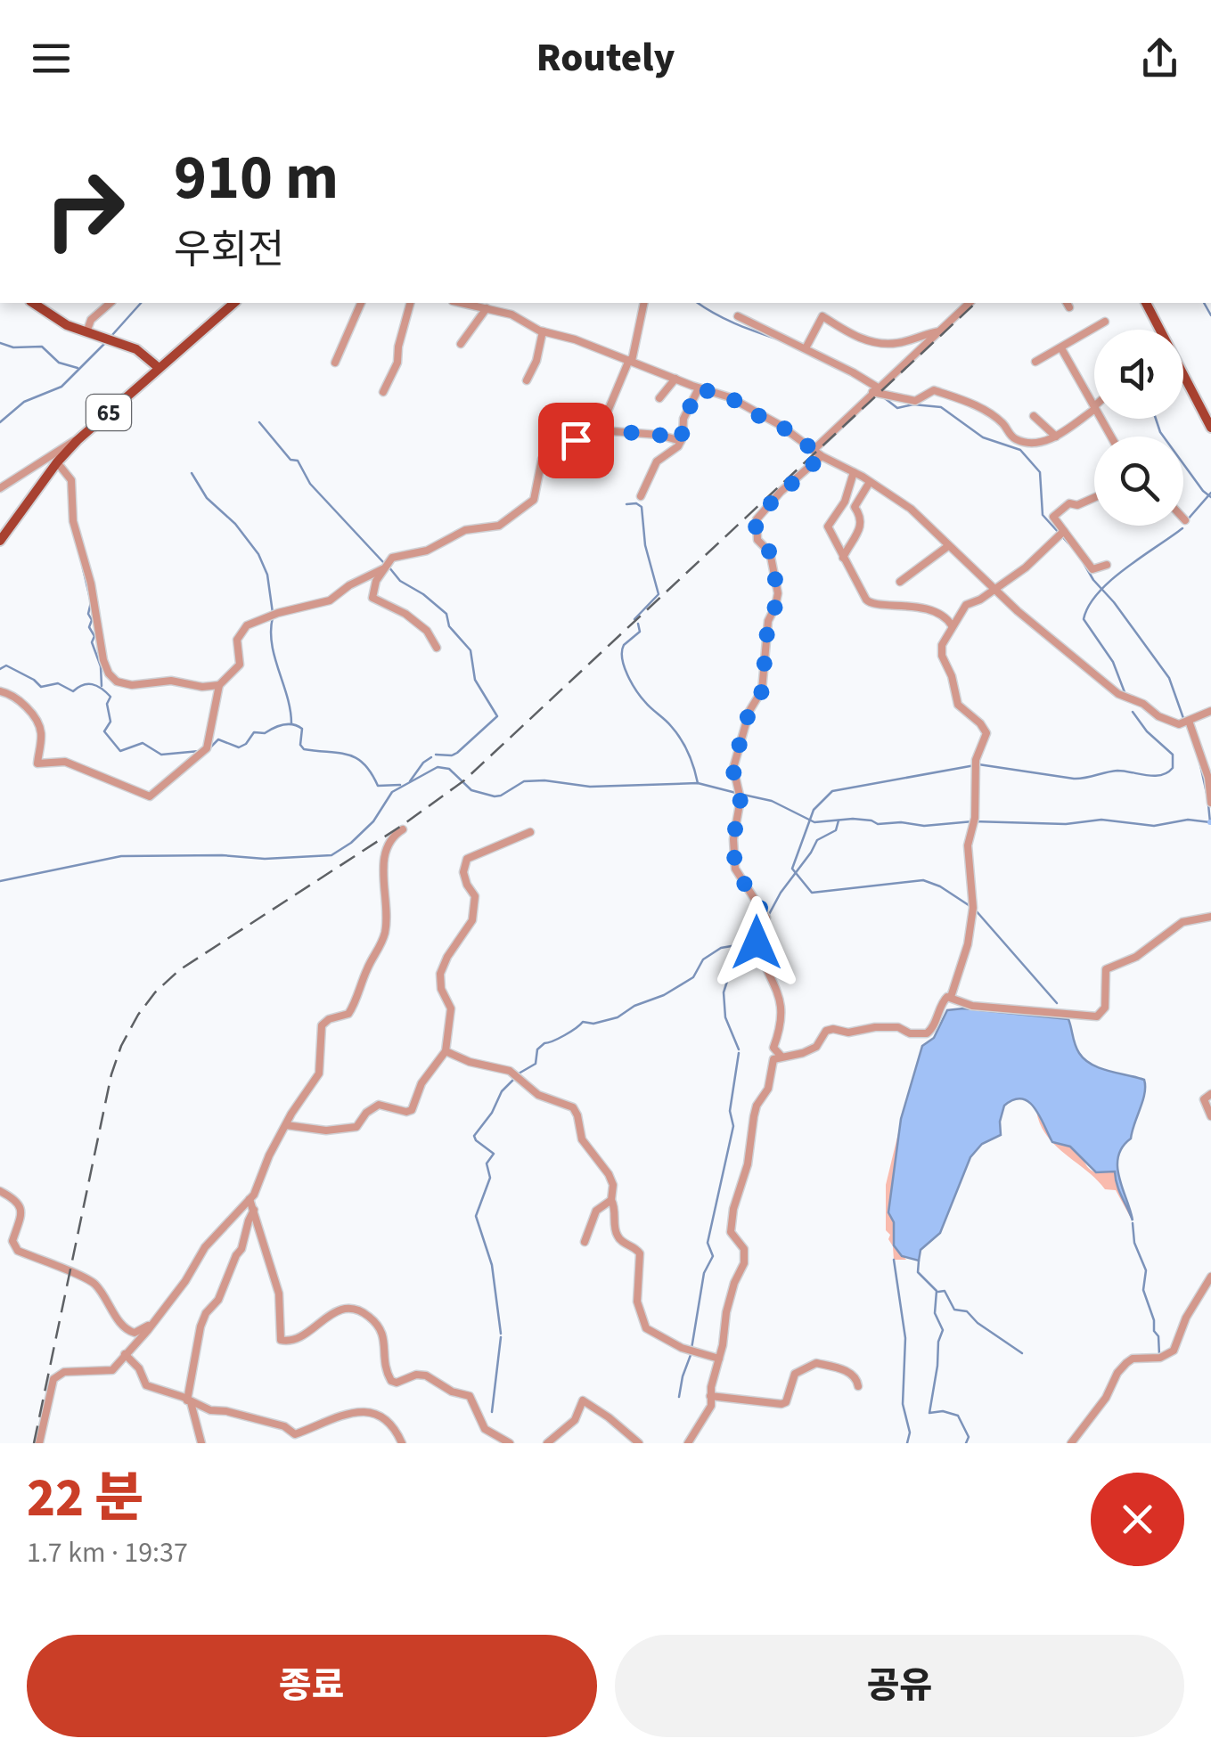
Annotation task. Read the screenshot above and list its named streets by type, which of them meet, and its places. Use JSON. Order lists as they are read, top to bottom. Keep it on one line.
{"streets":{"main road":["65"]},"page":{"header":"Routely","turn":["910 m","우회전"],"heading":["22 분","1.7 km · 19:37"],"buttons":["종료","공유"]}}
